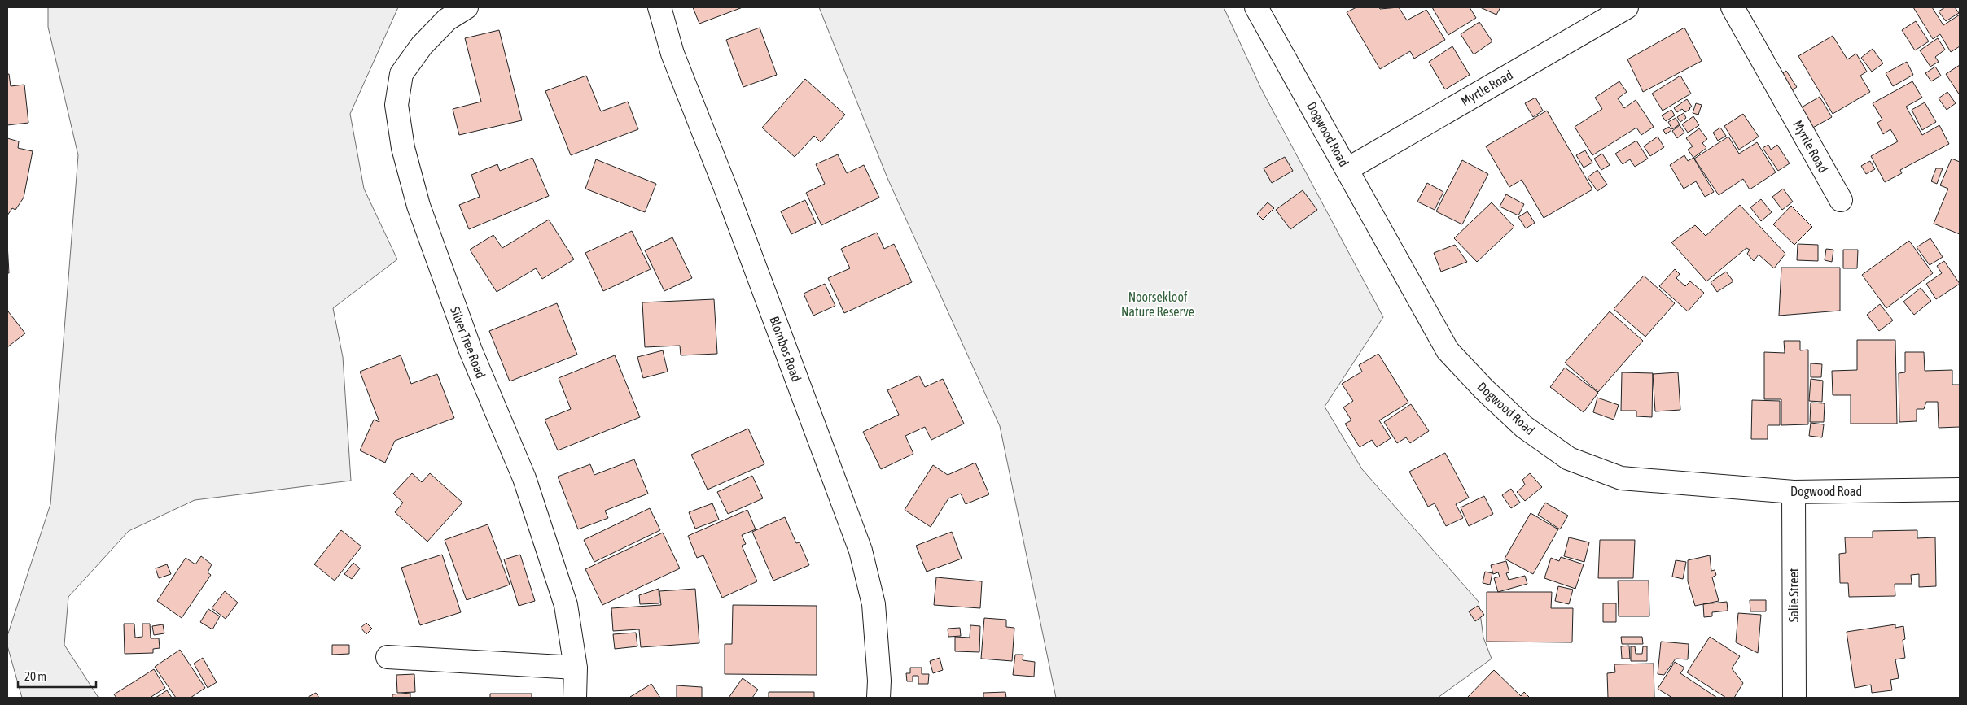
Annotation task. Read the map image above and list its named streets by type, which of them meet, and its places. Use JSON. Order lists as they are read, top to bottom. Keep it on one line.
{"streets":{"street":["Myrtle Road","Dogwood Road","Silver Tree Road","Blombos Road","Salie Street"]},"crossings":[["Myrtle Road","Dogwood Road"],["Dogwood Road","Salie Street"]],"parks":["Noorsekloof Nature Reserve"],"scale_bar":"20 m"}
